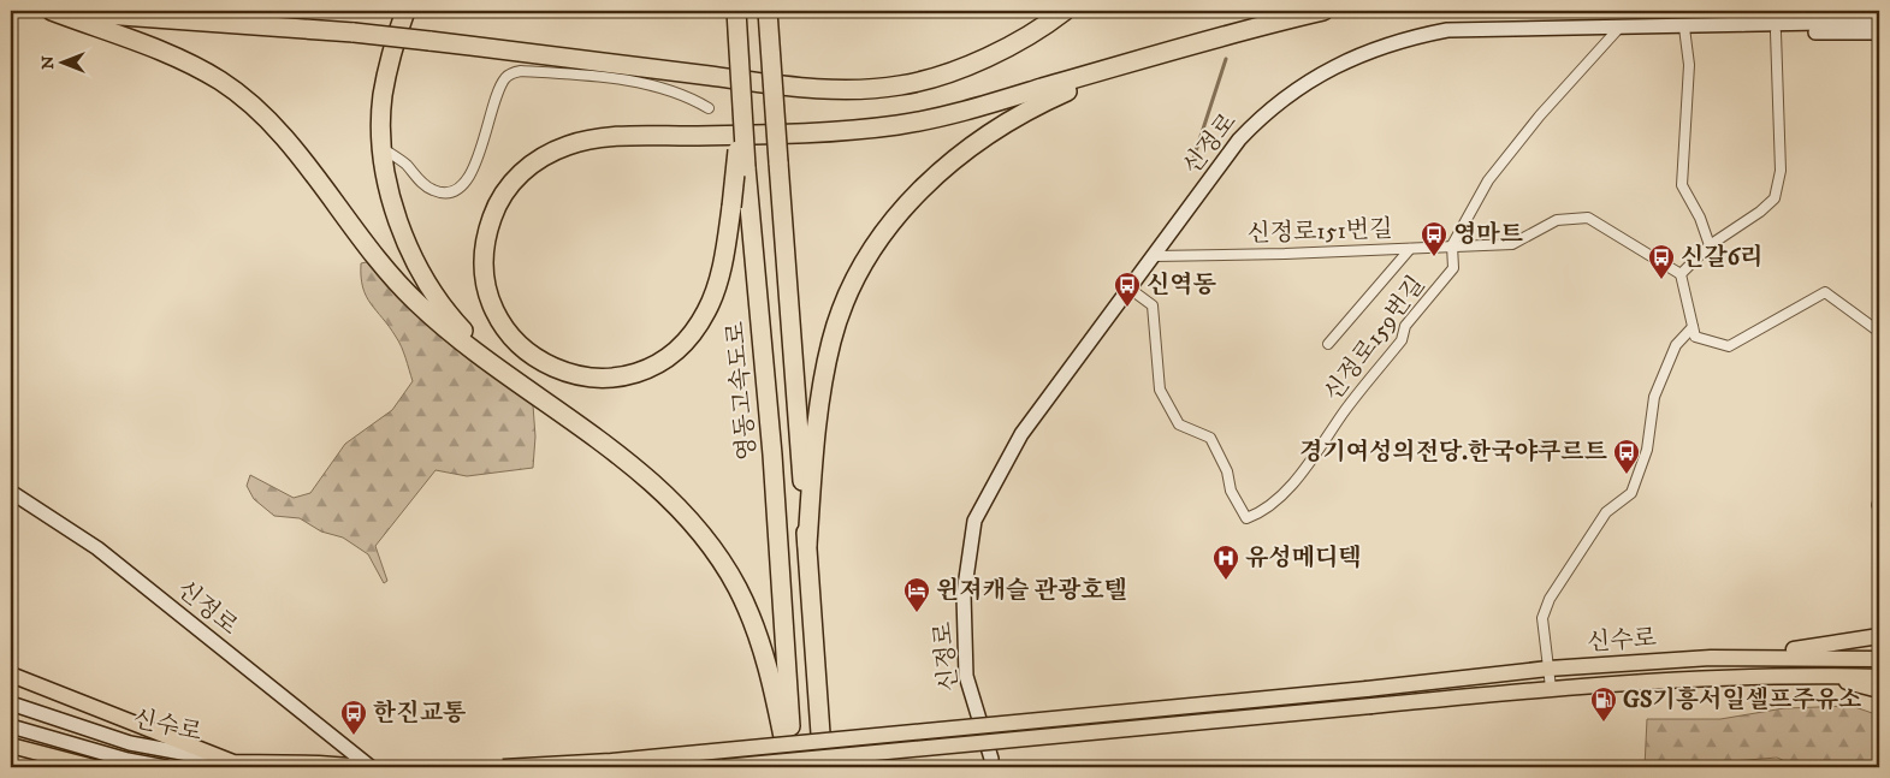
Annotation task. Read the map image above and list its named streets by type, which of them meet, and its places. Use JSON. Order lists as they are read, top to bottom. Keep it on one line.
{"streets":{"highway":["영동고속도로"],"main road":["신수로"],"street":["신정로","신정로151번길","신정로159번길"]},"crossings":[["신정로","신정로151번길"],["신정로","신정로159번길"],["신정로","신수로"],["신정로151번길","신정로159번길"]],"places":{"bus stop":["영마트","신갈6리","신역동","경기여성의전당.한국야쿠르트","한진교통"],"hospital":["유성메디텍"],"hotel":["윈져캐슬 관광호텔"],"fuel station":["GS기흥서일셀프주유소"]},"north":"left"}
